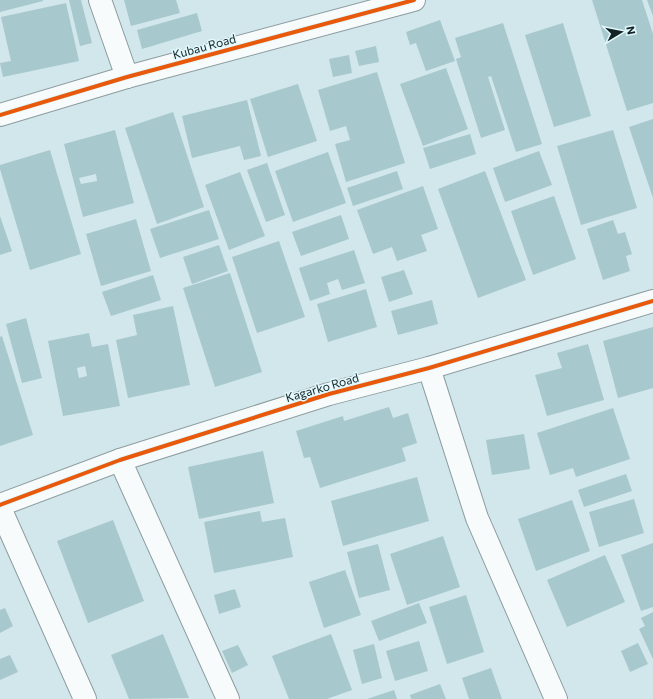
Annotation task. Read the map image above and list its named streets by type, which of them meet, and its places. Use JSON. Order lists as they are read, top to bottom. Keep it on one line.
{"streets":{"street":["Kubau Road","Kagarko Road"]},"north":"right"}
